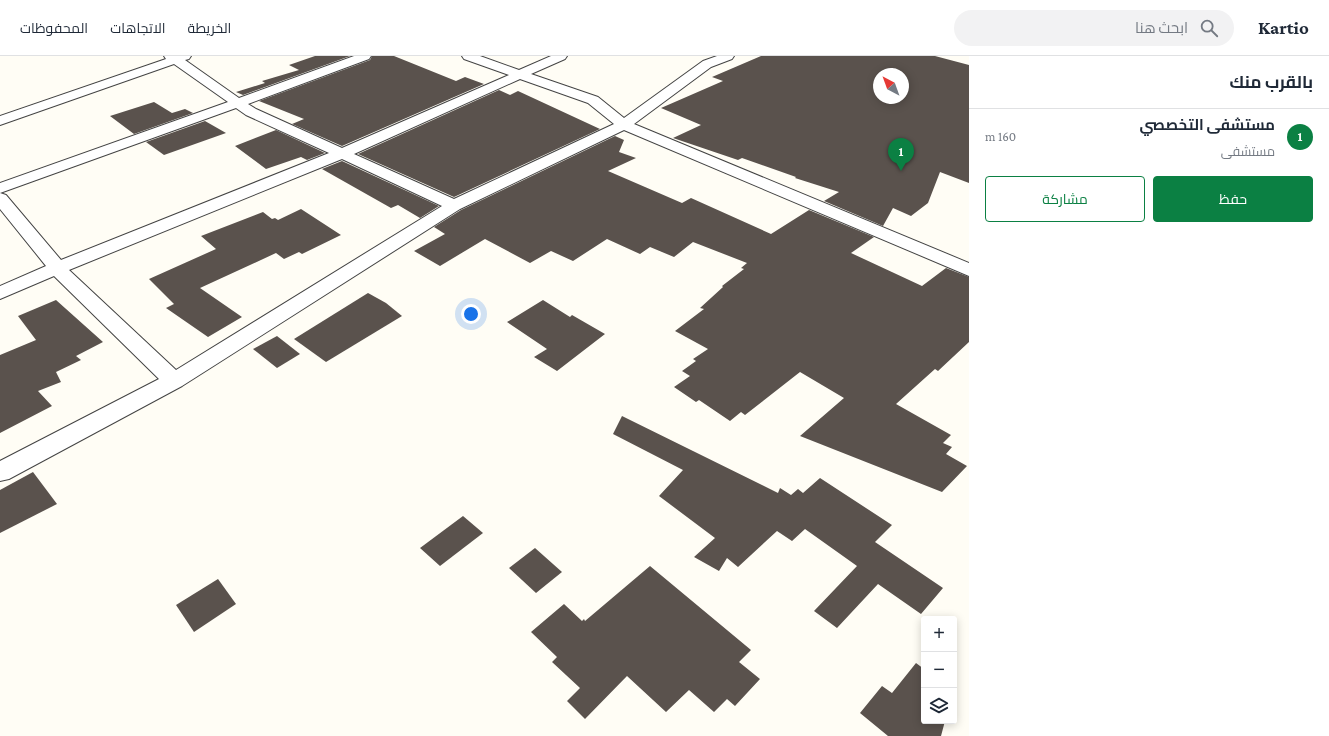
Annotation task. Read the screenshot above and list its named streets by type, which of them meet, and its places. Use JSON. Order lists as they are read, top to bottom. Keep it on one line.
{"north":"top left","page":{"header":"Kartio","search":"ابحث هنا","nav":["الخريطة","الاتجاهات","المحفوظات"],"heading":"بالقرب منك","list":[{"mark":"1","name":"مستشفى التخصصي","note":"مستشفى","value":"160 m"}],"pins":"1","buttons":["حفظ","مشاركة"],"map_buttons":["+","−"]}}
